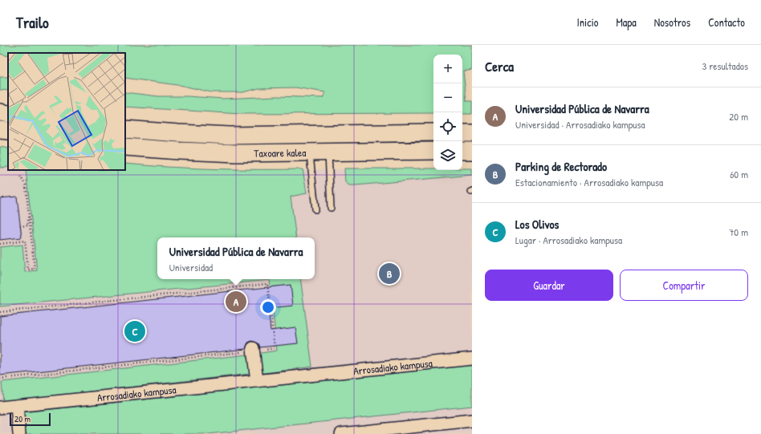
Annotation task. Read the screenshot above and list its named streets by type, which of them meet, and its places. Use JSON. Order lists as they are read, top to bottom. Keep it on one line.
{"streets":{"street":["Taxoare kalea","Arrosadiako kampusa"]},"scale_bar":"20 m","page":{"header":"Trailo","nav":["Inicio","Mapa","Nosotros","Contacto"],"heading":["Cerca","3 resultados"],"map_buttons":["+","−"],"list":[{"mark":"A","name":"Universidad Pública de Navarra","note":"Universidad · Arrosadiako kampusa","value":"20 m"},{"mark":"B","name":"Parking de Rectorado","note":"Estacionamiento · Arrosadiako kampusa","value":"60 m"},{"mark":"C","name":"Los Olivos","note":"Lugar · Arrosadiako kampusa","value":"70 m"}],"popup":["Universidad Pública de Navarra","Universidad"],"buttons":["Guardar","Compartir"],"pins":["B","A","C"],"scale":"20 m"}}
